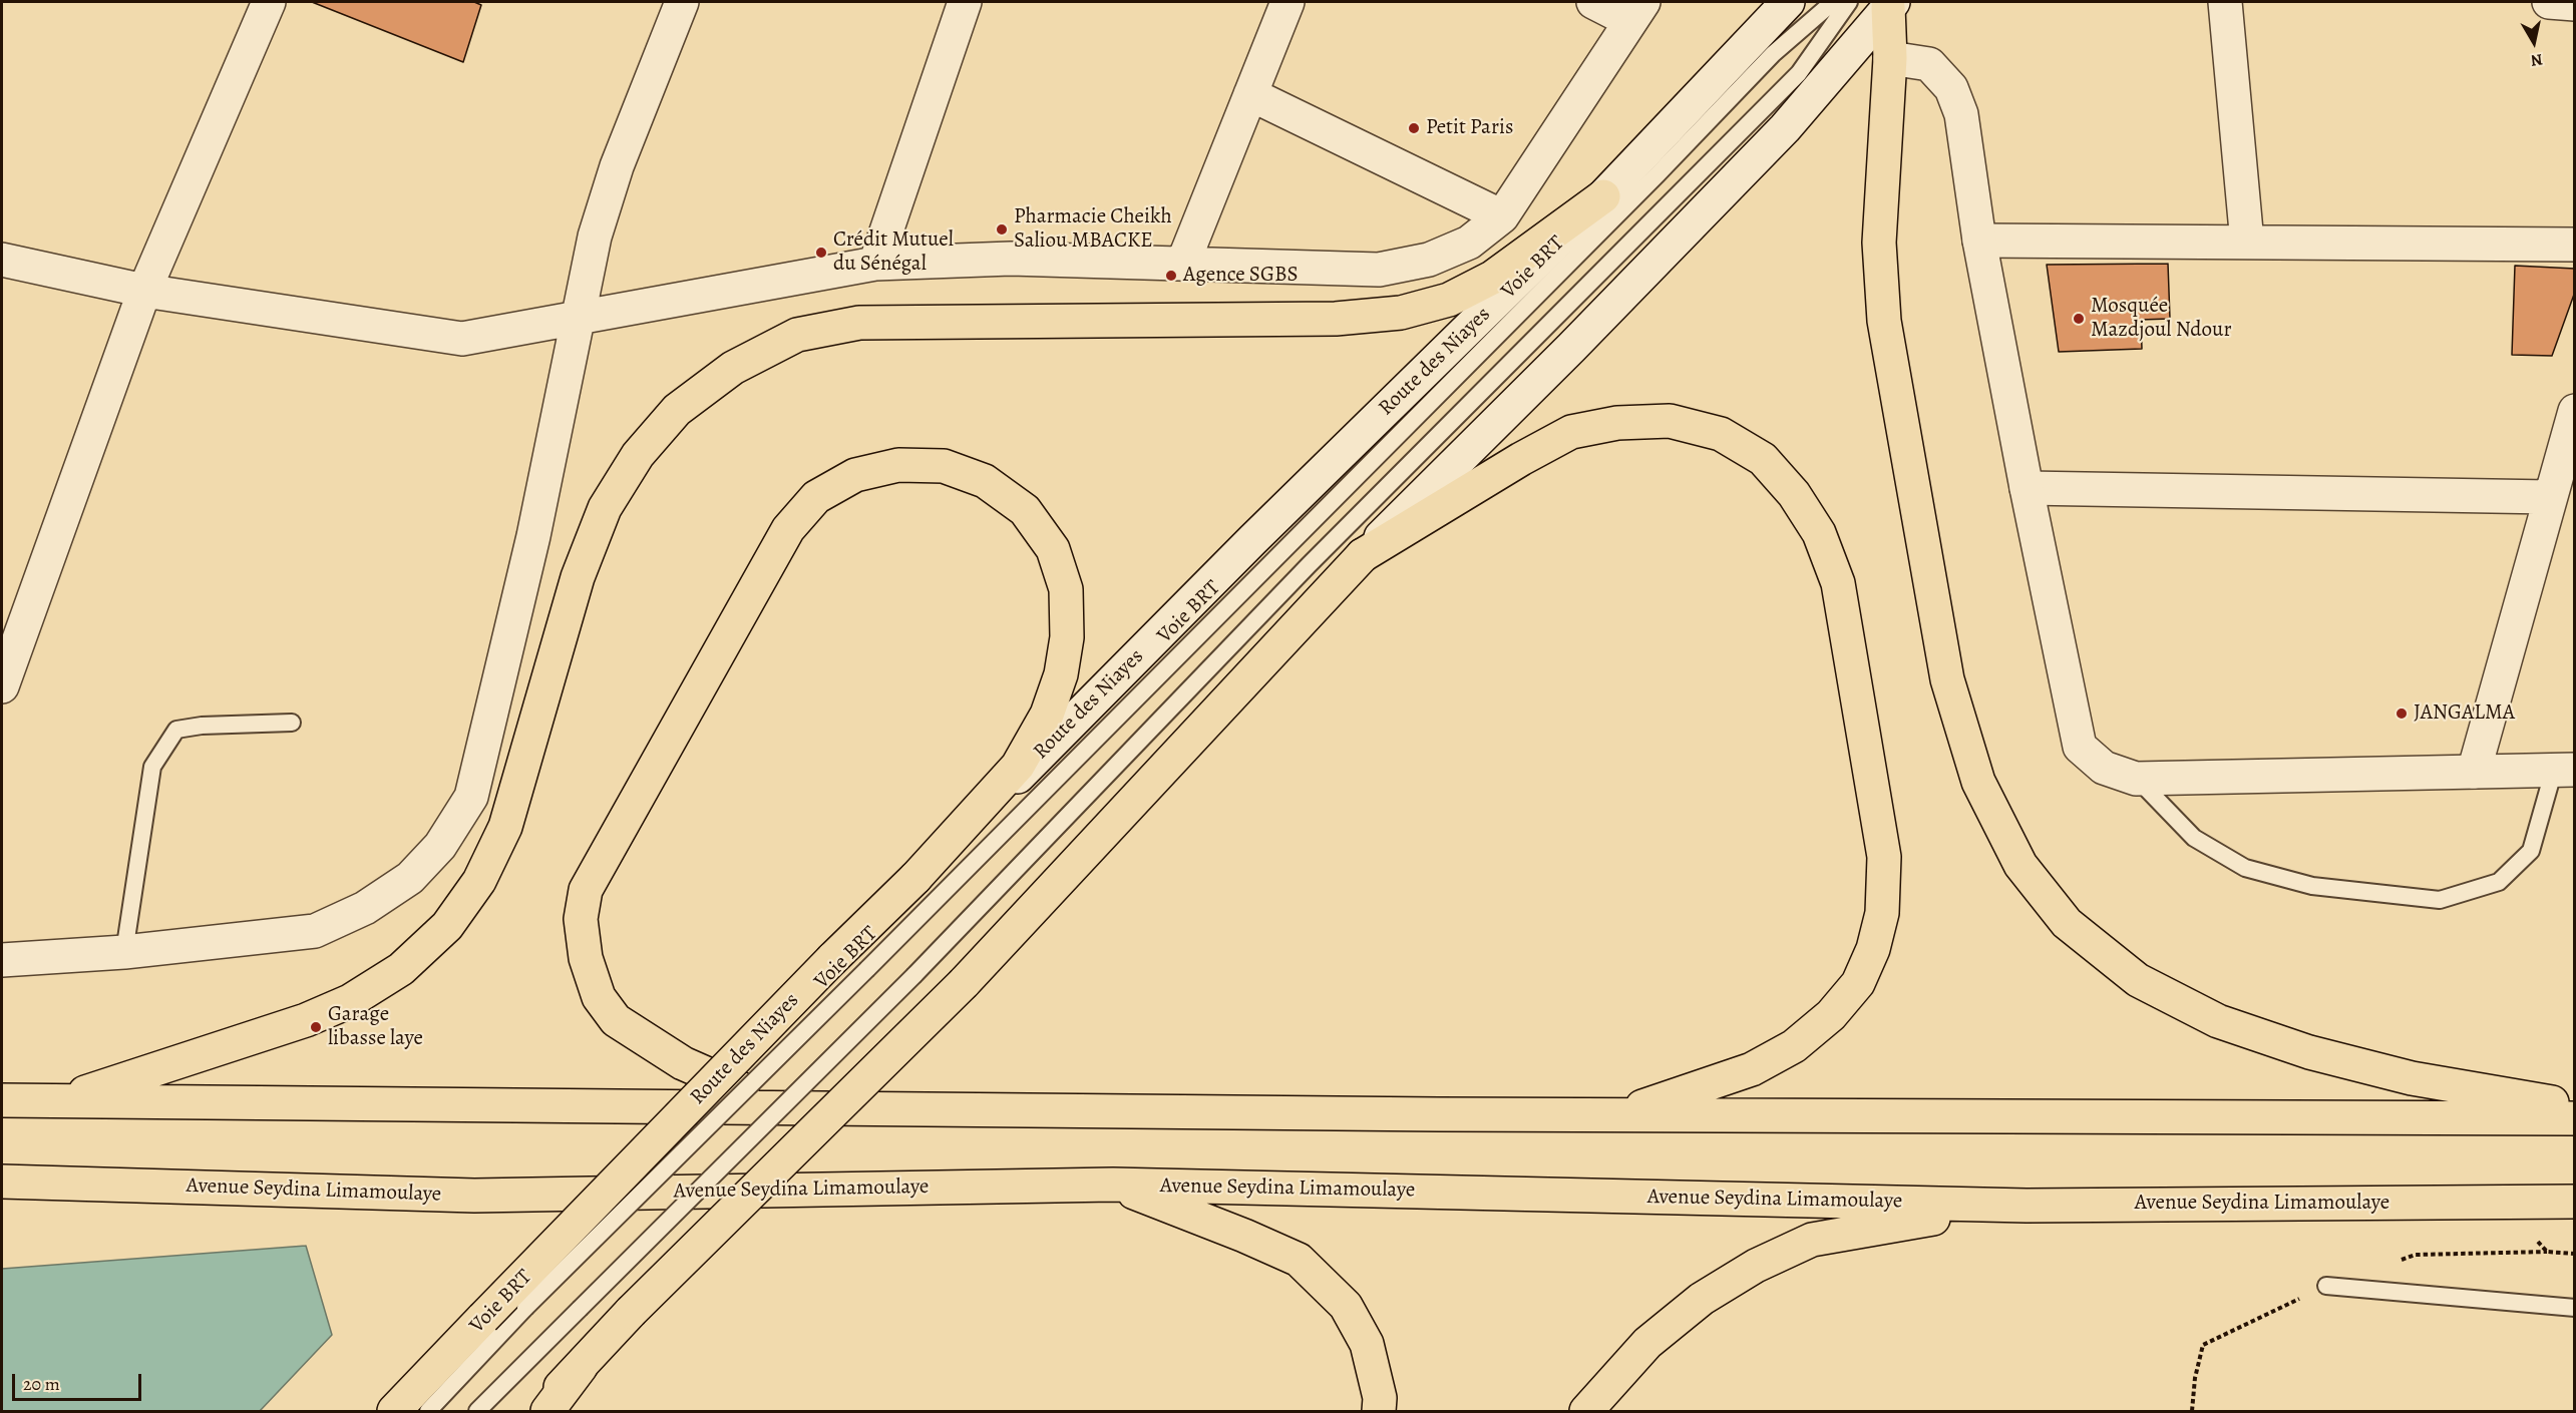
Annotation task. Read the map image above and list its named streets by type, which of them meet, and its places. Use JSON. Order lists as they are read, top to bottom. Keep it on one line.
{"streets":{"main road":["Route des Niayes","Avenue Seydina Limamoulaye"],"lane":["Voie BRT"]},"places":["Petit Paris","Pharmacie Cheikh Saliou MBACKE","Crédit Mutuel du Sénégal","Agence SGBS","Mosquée Mazdjoul Ndour","JANGALMA","Garage libasse laye"],"scale_bar":"20 m","north":"bottom"}
